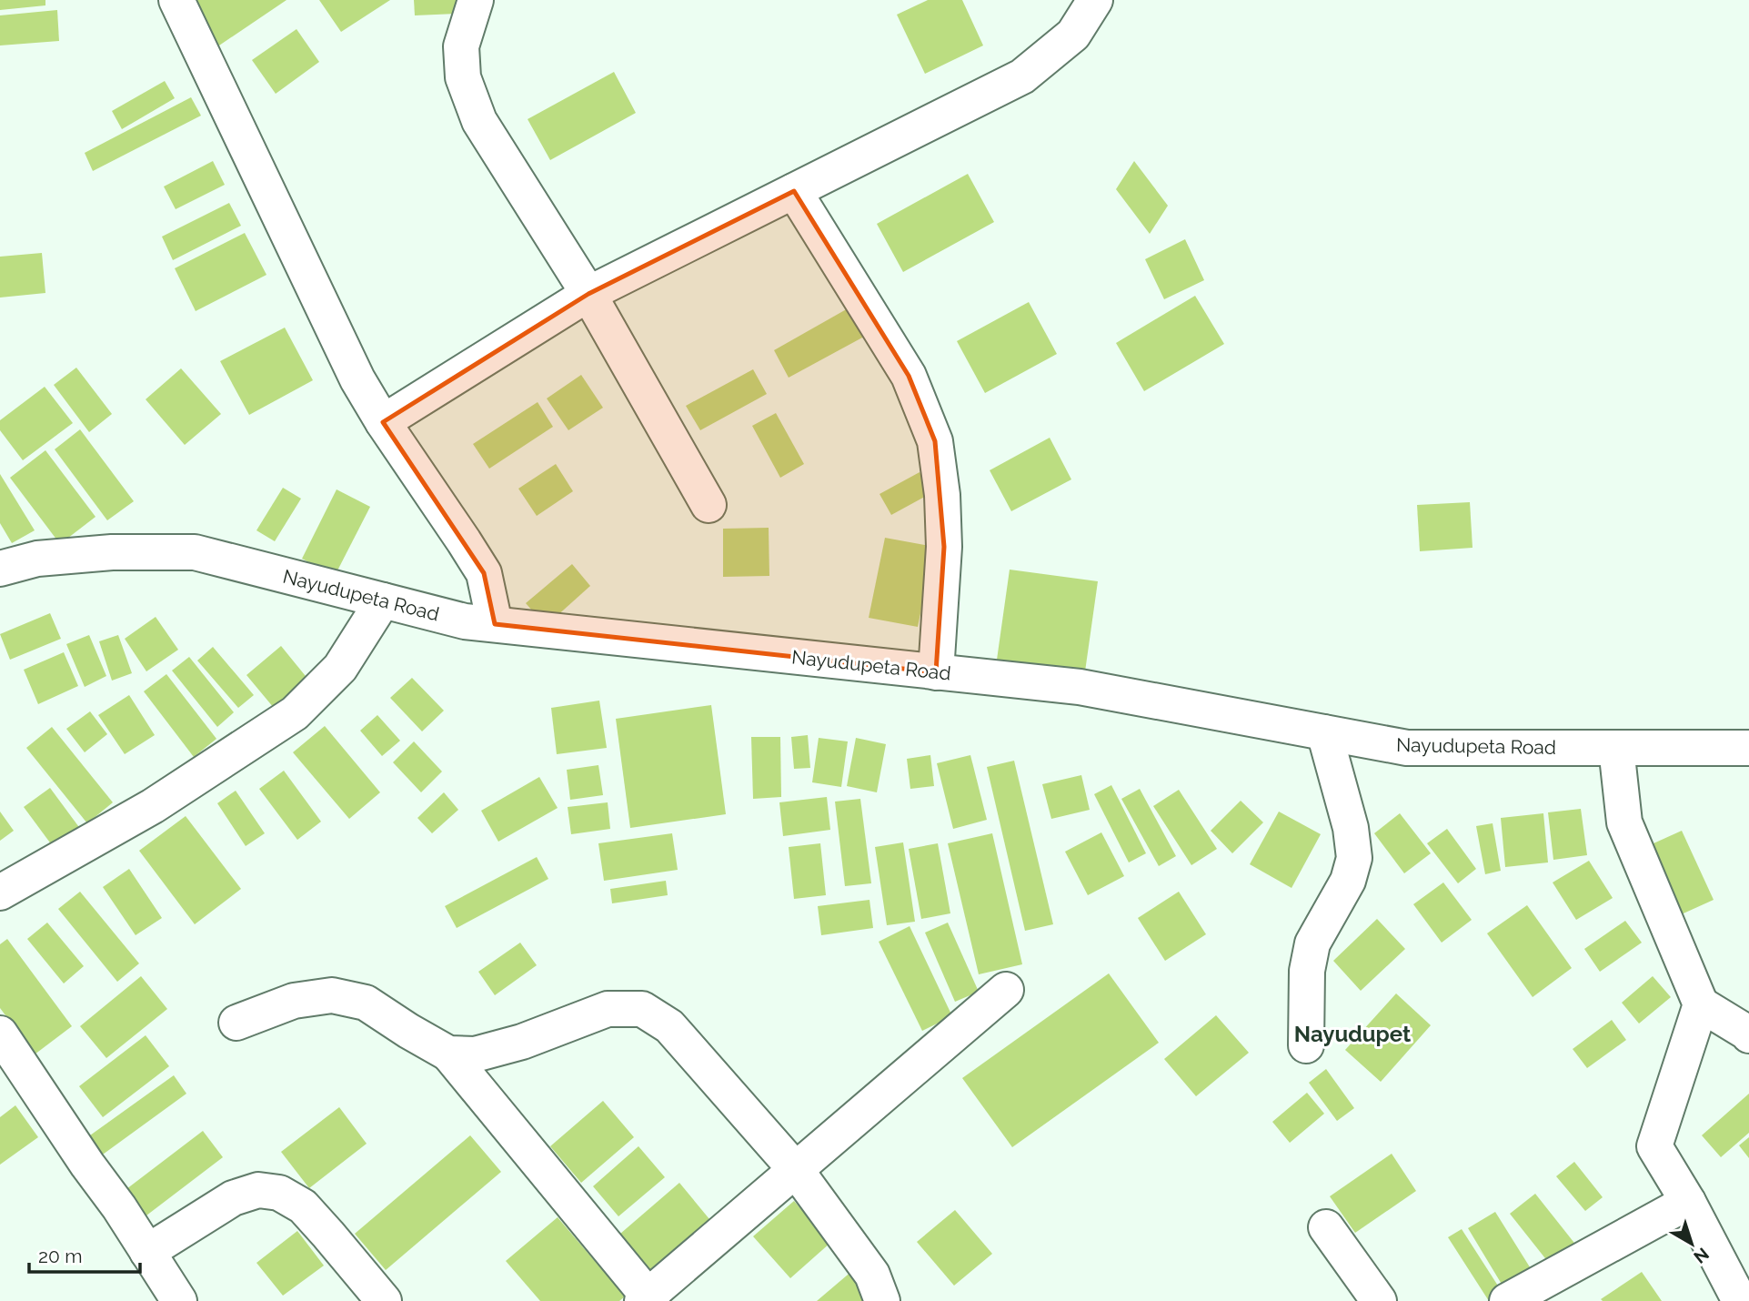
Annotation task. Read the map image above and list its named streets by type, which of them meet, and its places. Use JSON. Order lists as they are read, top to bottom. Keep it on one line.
{"streets":{"street":["Nayudupeta Road"]},"districts":["Nayudupet"],"scale_bar":"20 m","north":"bottom right"}
